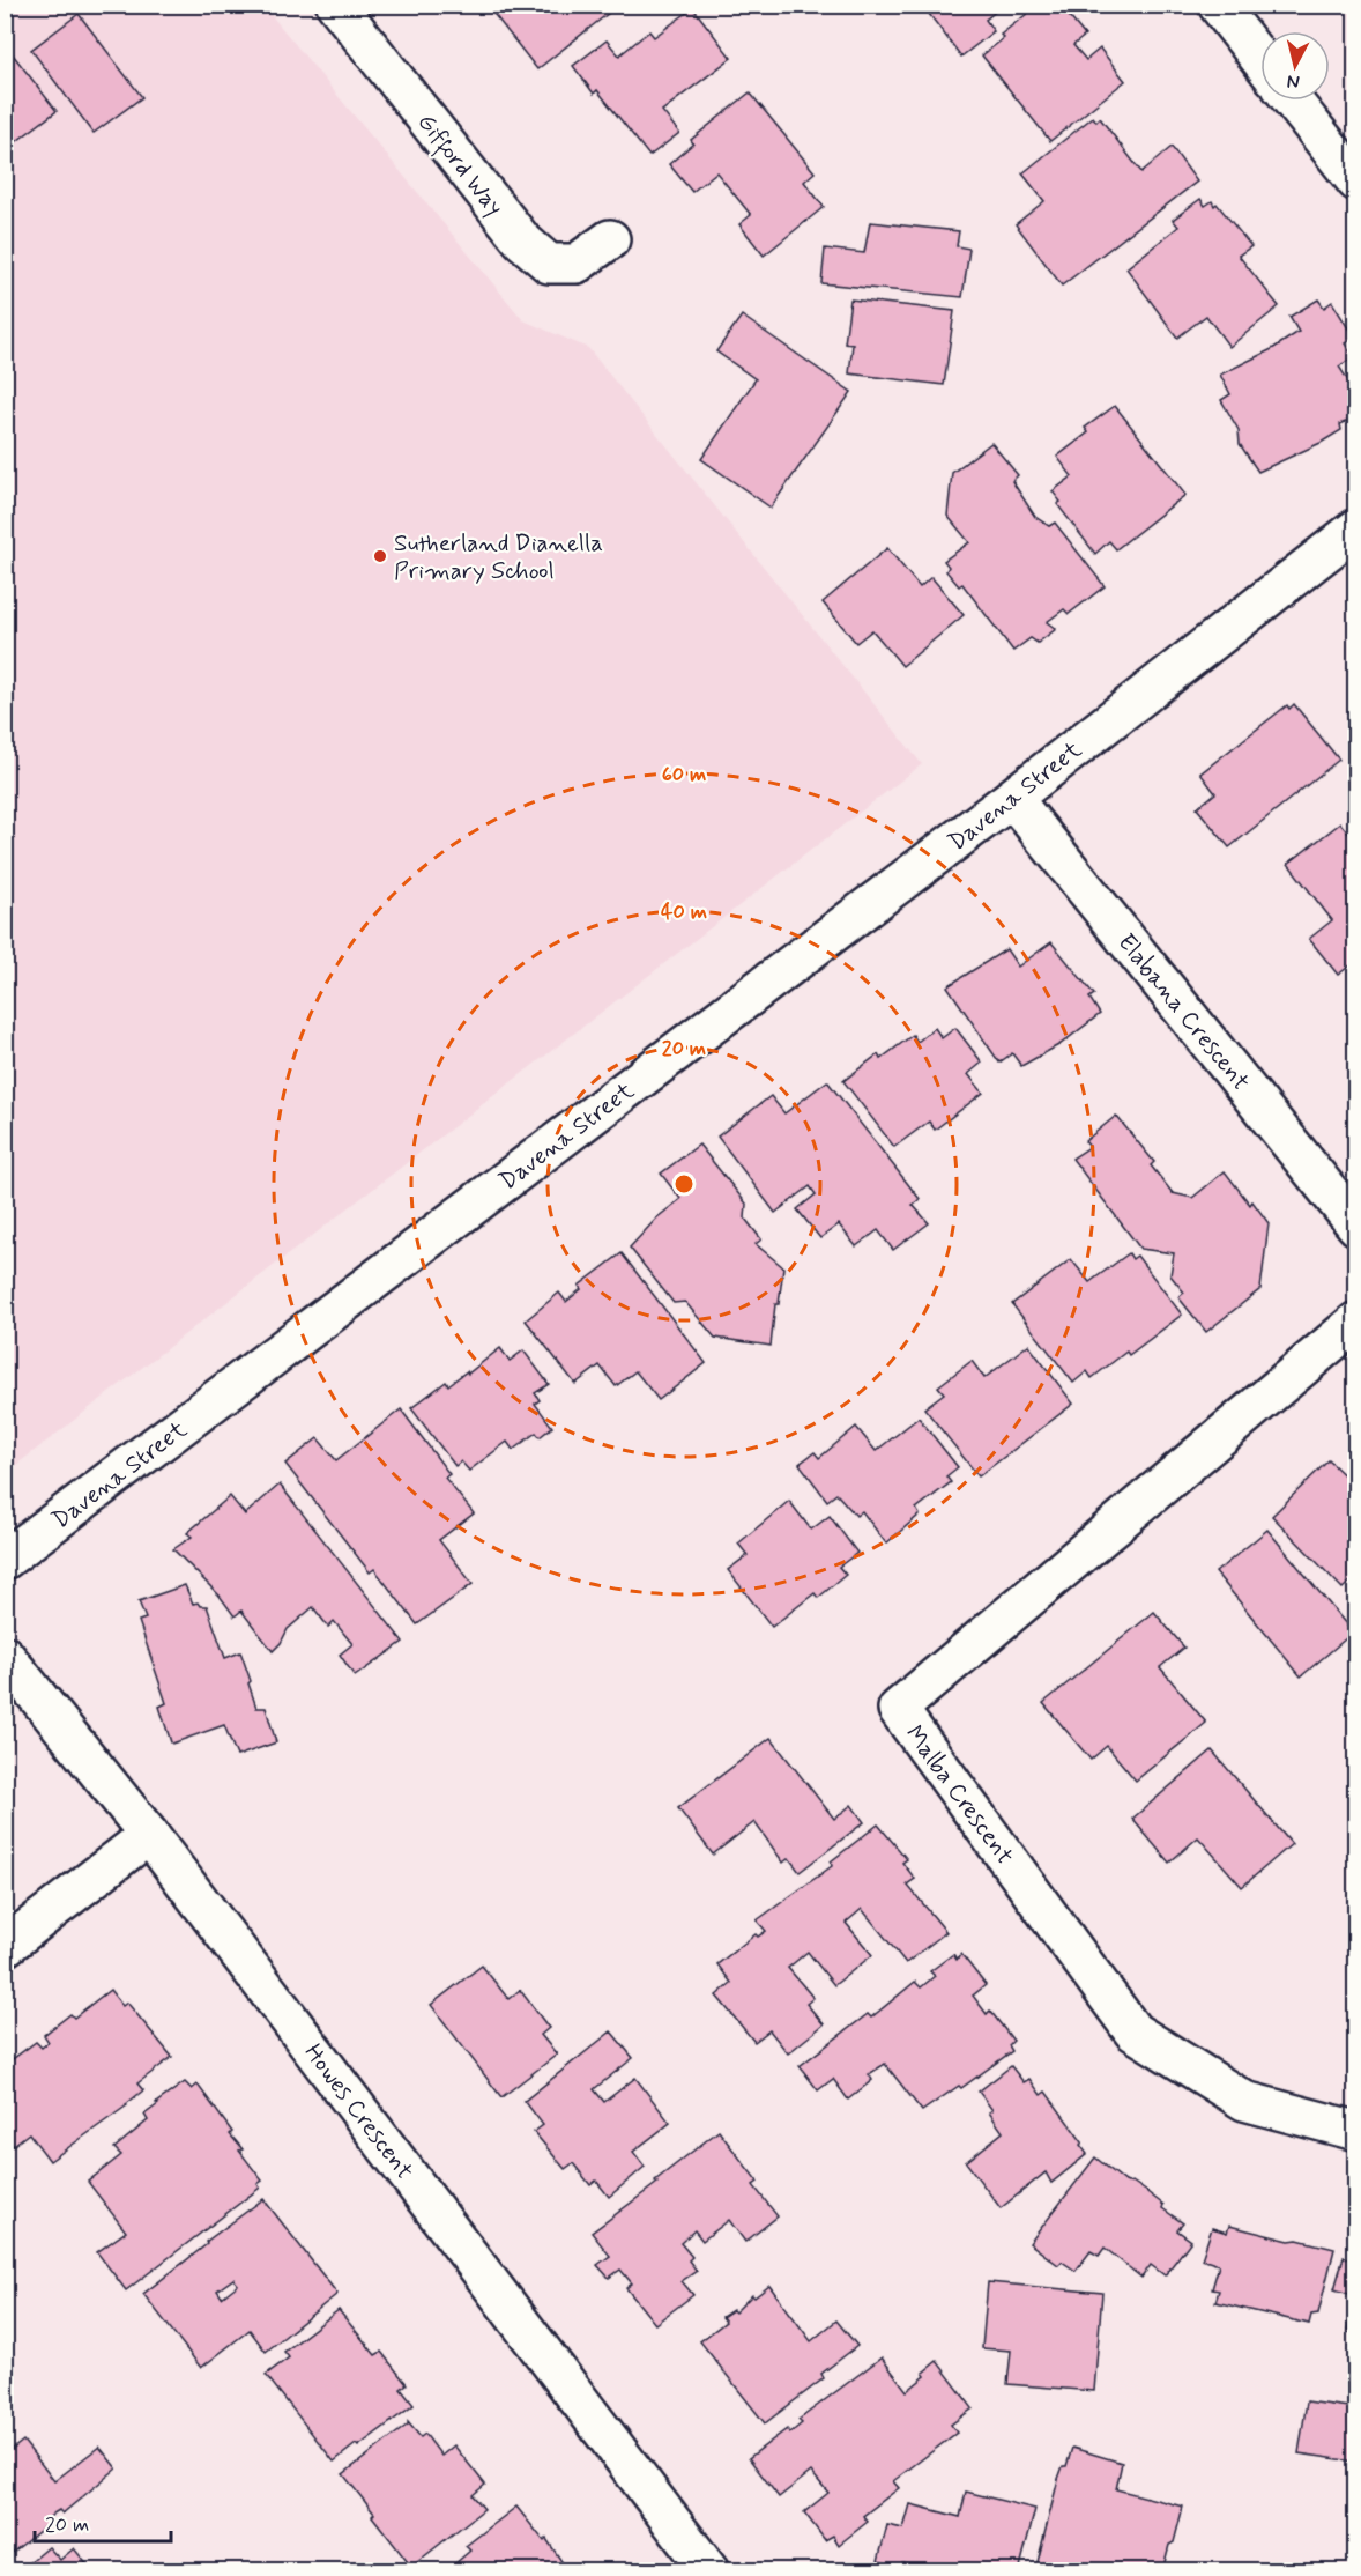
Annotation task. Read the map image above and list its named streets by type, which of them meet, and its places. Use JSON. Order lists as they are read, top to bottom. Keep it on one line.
{"streets":{"street":["Gifford Way","Davena Street","Elabana Crescent","Malba Crescent","Howes Crescent"]},"crossings":[["Davena Street","Elabana Crescent"]],"places":["Sutherland Dianella Primary School"],"scale_bar":"20 m","north":"bottom","rings":["60 m","40 m","20 m"]}
